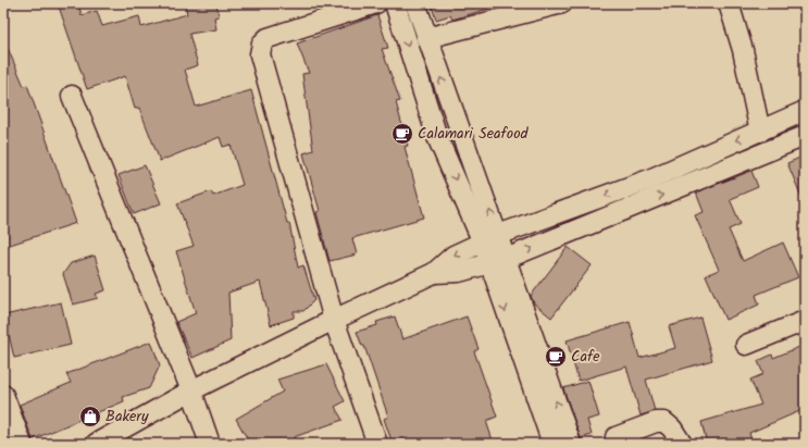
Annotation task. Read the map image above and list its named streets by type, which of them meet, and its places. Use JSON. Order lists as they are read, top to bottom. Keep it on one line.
{"places":{"cafe":["Calamari Seafood","Cafe"],"shop":["Bakery"]}}
